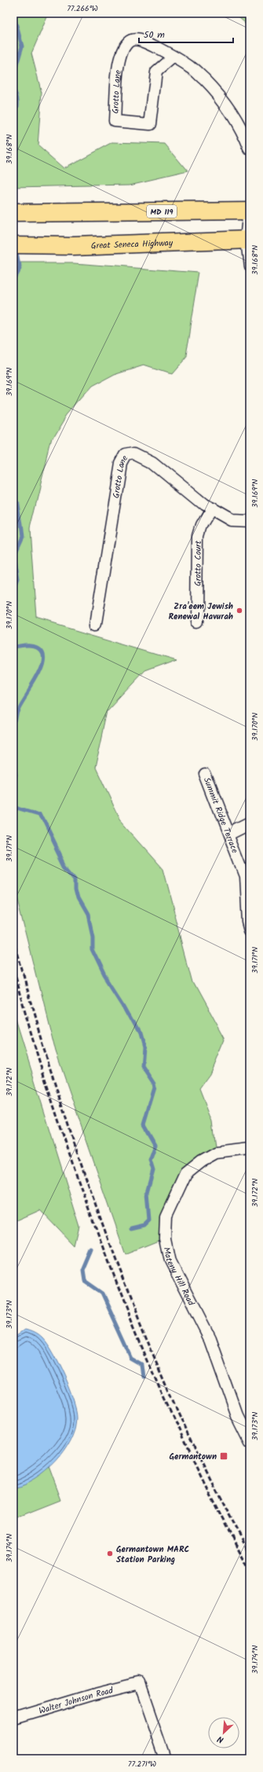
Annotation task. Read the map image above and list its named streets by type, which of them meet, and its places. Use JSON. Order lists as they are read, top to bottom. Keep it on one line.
{"streets":{"main road":["MD 119","Great Seneca Highway"],"street":["Grotto Lane","Grotto Court","Summit Ridge Terrace","Mateny Hill Road","Walter Johnson Road"]},"crossings":[["Grotto Lane","Grotto Court"]],"places":{"other":["Zra'eem Jewish Renewal Havurah","Germantown MARC Station Parking"],"transit":["Germantown"]},"scale_bar":"50 m","north":"bottom left","coordinates":["77.266°W","39.168°N","39.169°N","39.170°N","39.171°N","39.172°N","39.173°N","39.174°N","77.271°W"]}
